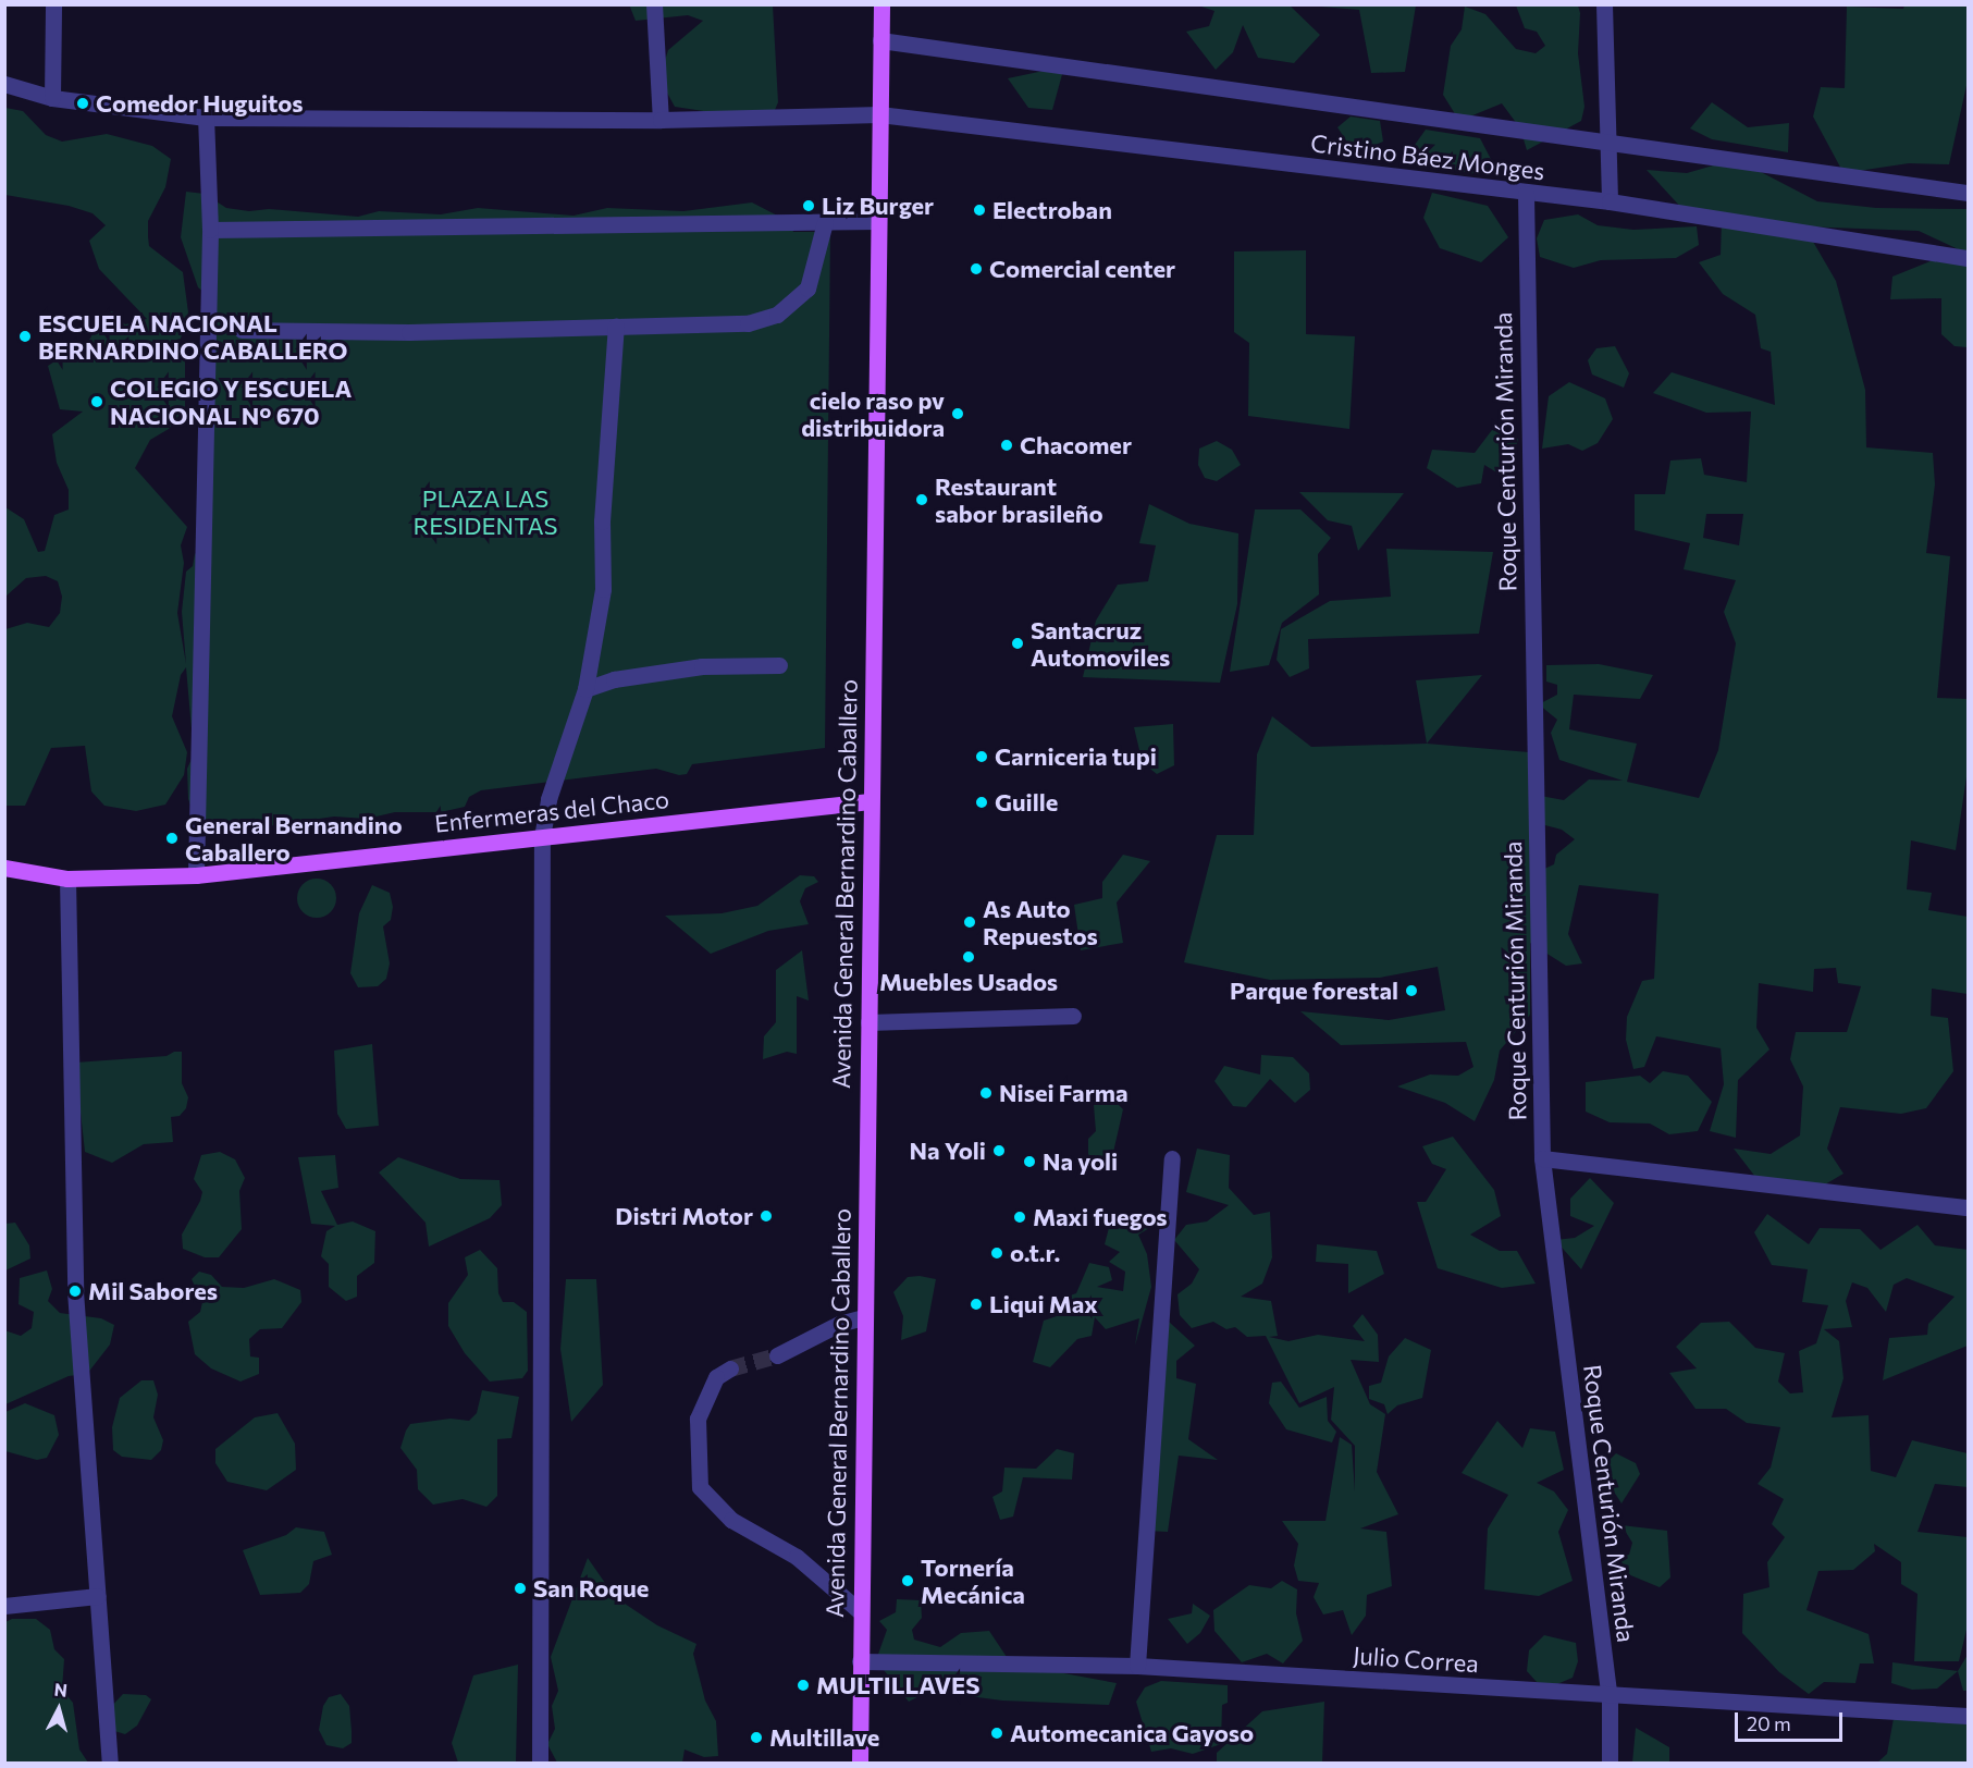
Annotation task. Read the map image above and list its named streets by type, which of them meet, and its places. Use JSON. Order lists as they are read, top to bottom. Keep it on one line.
{"streets":{"main road":["Enfermeras del Chaco","Avenida General Bernardino Caballero"],"street":["Cristino Báez Monges","Roque Centurión Miranda","Julio Correa"]},"crossings":[["Cristino Báez Monges","Roque Centurión Miranda"],["Cristino Báez Monges","Avenida General Bernardino Caballero"],["Roque Centurión Miranda","Julio Correa"],["Enfermeras del Chaco","Avenida General Bernardino Caballero"],["Avenida General Bernardino Caballero","Julio Correa"]],"parks":["PLAZA LAS RESIDENTAS"],"places":["Comedor Huguitos","Liz Burger","Electroban","Comercial center","ESCUELA NACIONAL BERNARDINO CABALLERO","COLEGIO Y ESCUELA NACIONAL N° 670","cielo raso pv distribuidora","Chacomer","Restaurant sabor brasileño","Santacruz Automoviles","Carniceria tupi","Guille","General Bernandino Caballero","As Auto Repuestos","Muebles Usados","Parque forestal","Nisei Farma","Na Yoli","Na yoli","Distri Motor","Maxi fuegos","o.t.r.","Mil Sabores","Liqui Max","Tornería Mecánica","San Roque","MULTILLAVES","Automecanica Gayoso","Multillave"],"scale_bar":"20 m","north":"top"}
